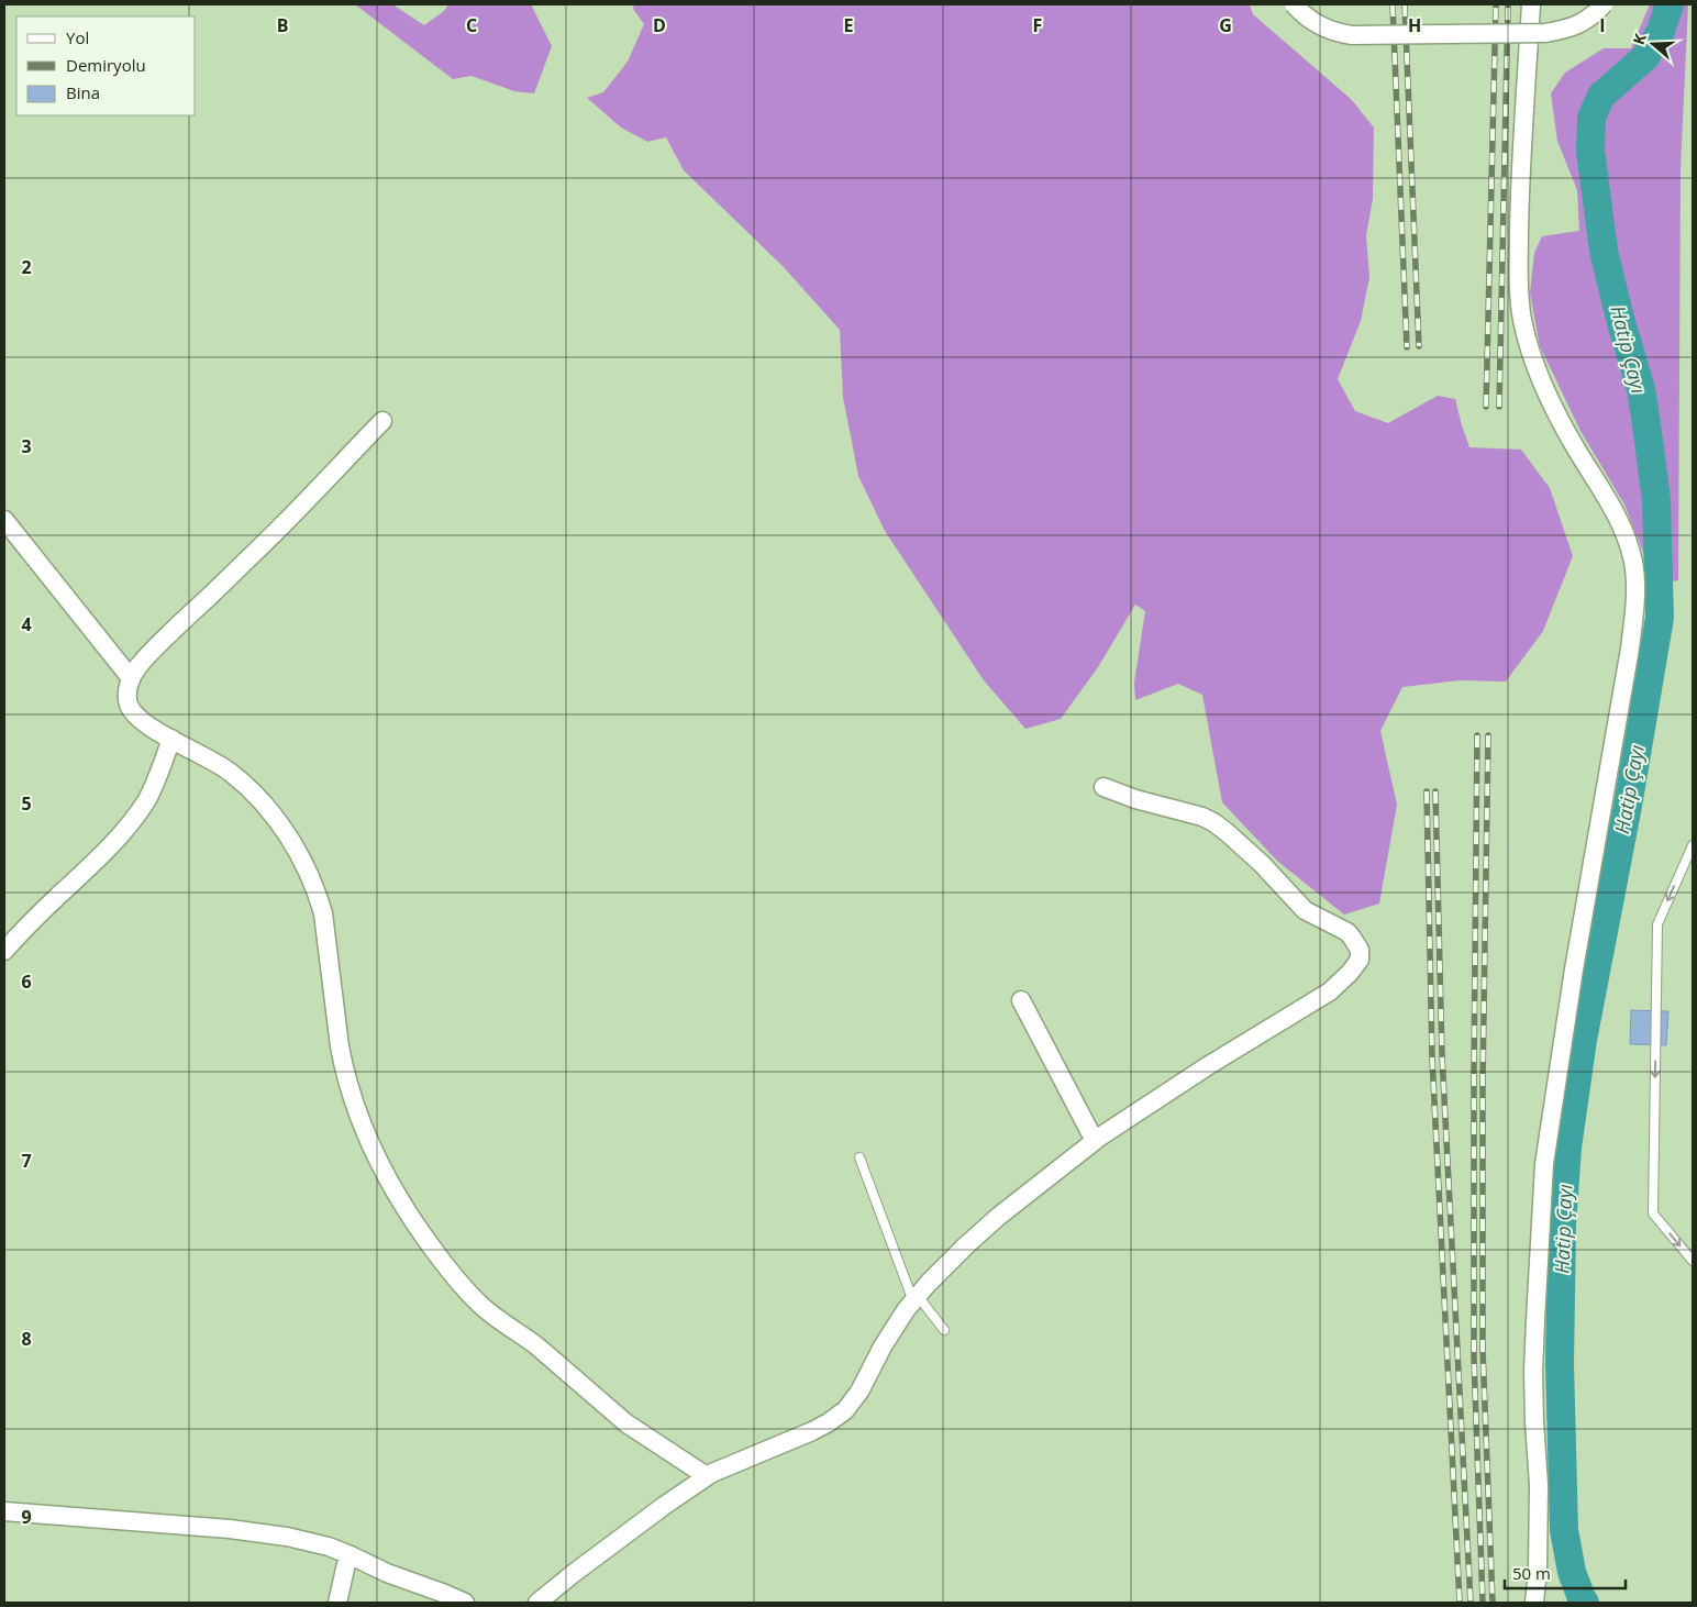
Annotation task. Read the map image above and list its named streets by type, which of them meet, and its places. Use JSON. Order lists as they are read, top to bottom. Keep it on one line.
{"water":["Hatip Çayı"],"legend":["Yol","Demiryolu","Bina"],"scale_bar":"50 m","north":"left","grid":{"columns":["B","C","D","E","F","G","H","I"],"rows":["2","3","4","5","6","7","8","9"]}}
